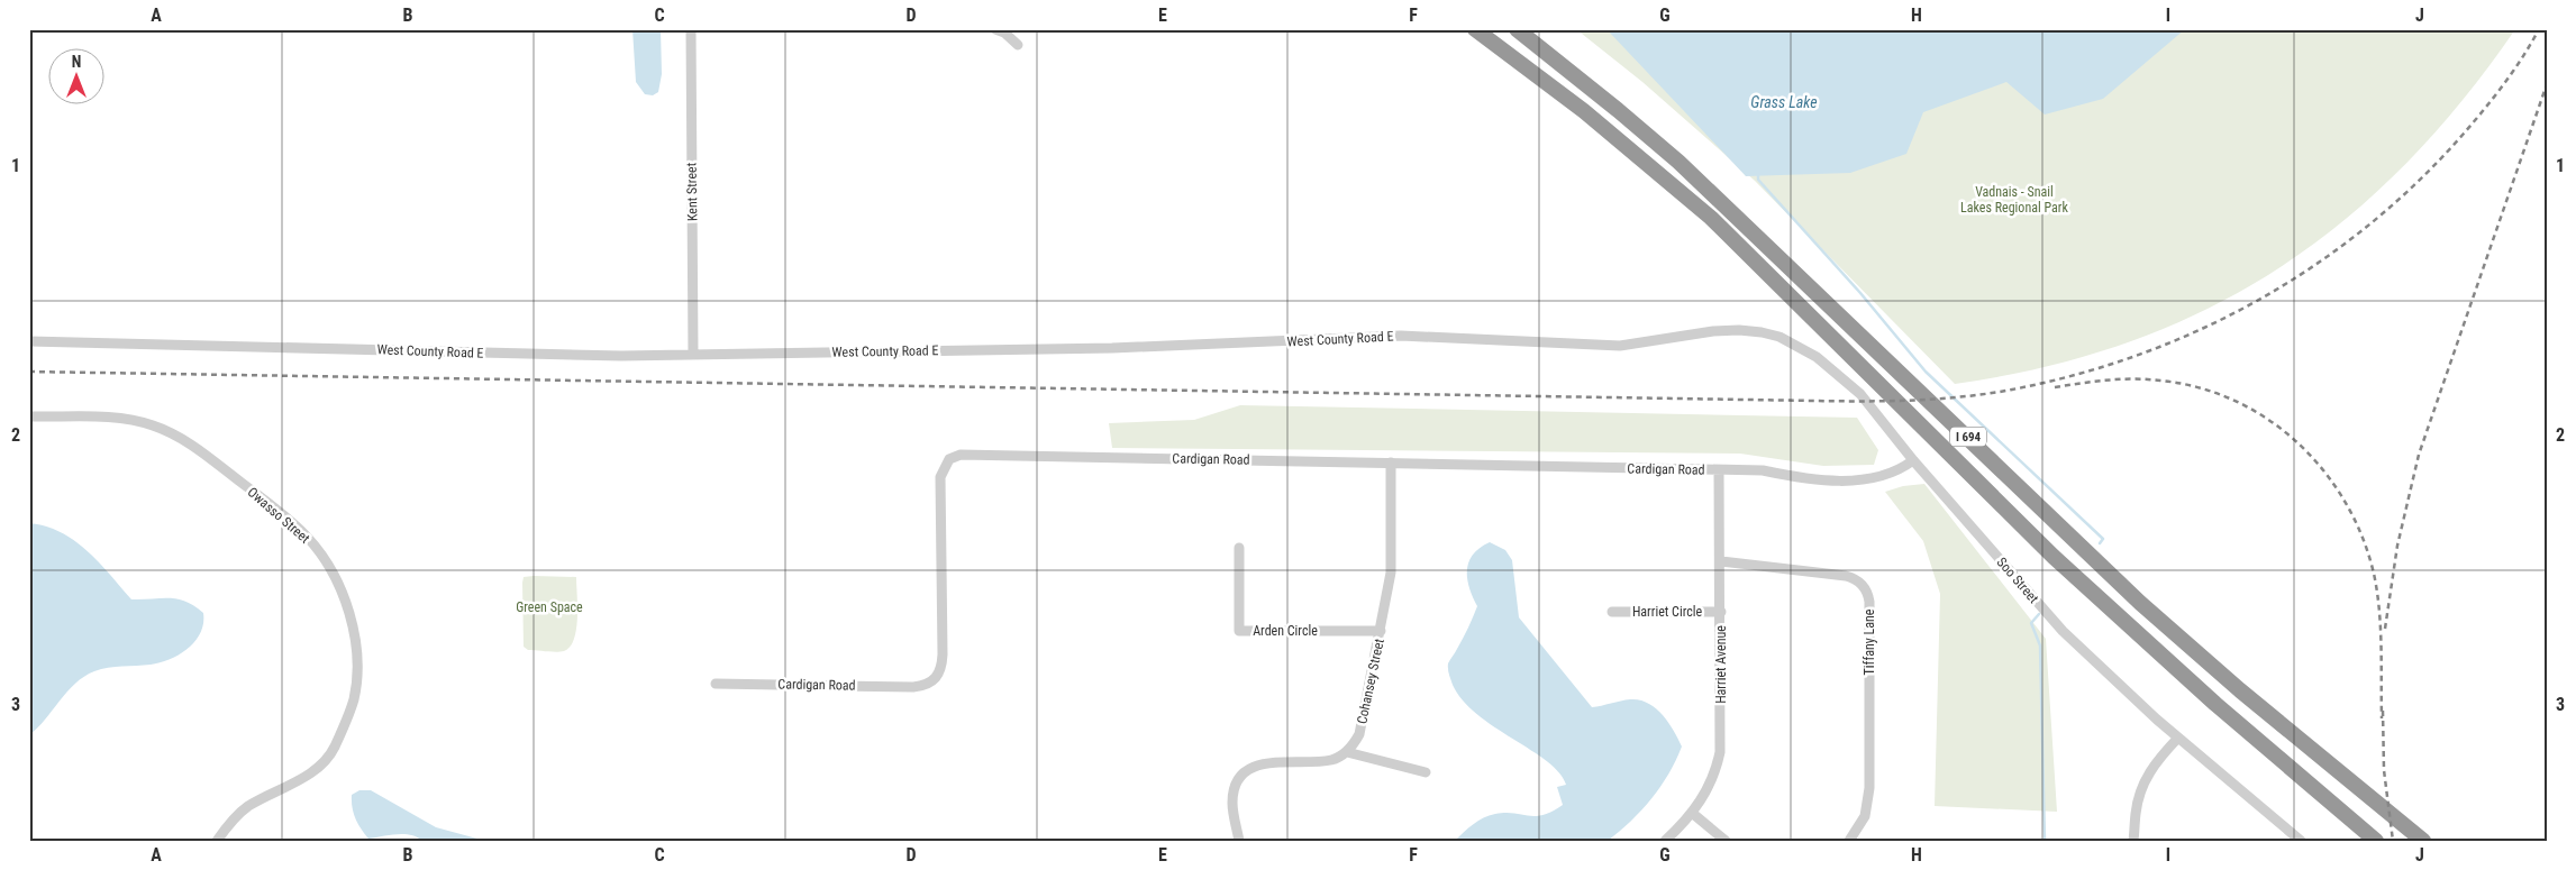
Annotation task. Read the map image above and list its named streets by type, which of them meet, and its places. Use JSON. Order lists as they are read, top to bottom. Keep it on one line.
{"streets":{"highway":["I 694"],"street":["Kent Street","West County Road E","Cardigan Road","Owasso Street","Soo Street","Harriet Circle","Arden Circle","Tiffany Lane","Harriet Avenue","Cohansey Street"]},"crossings":[["Kent Street","West County Road E"],["West County Road E","Soo Street"],["Cardigan Road","Soo Street"],["Cardigan Road","Harriet Avenue"],["Cardigan Road","Cohansey Street"],["Harriet Circle","Harriet Avenue"],["Arden Circle","Cohansey Street"],["Tiffany Lane","Harriet Avenue"]],"water":["Grass Lake"],"parks":["Vadnais - Snail Lakes Regional Park","Green Space"],"north":"top","grid":{"columns":["A","B","C","D","E","F","G","H","I","J"],"rows":["1","2","3"]}}
